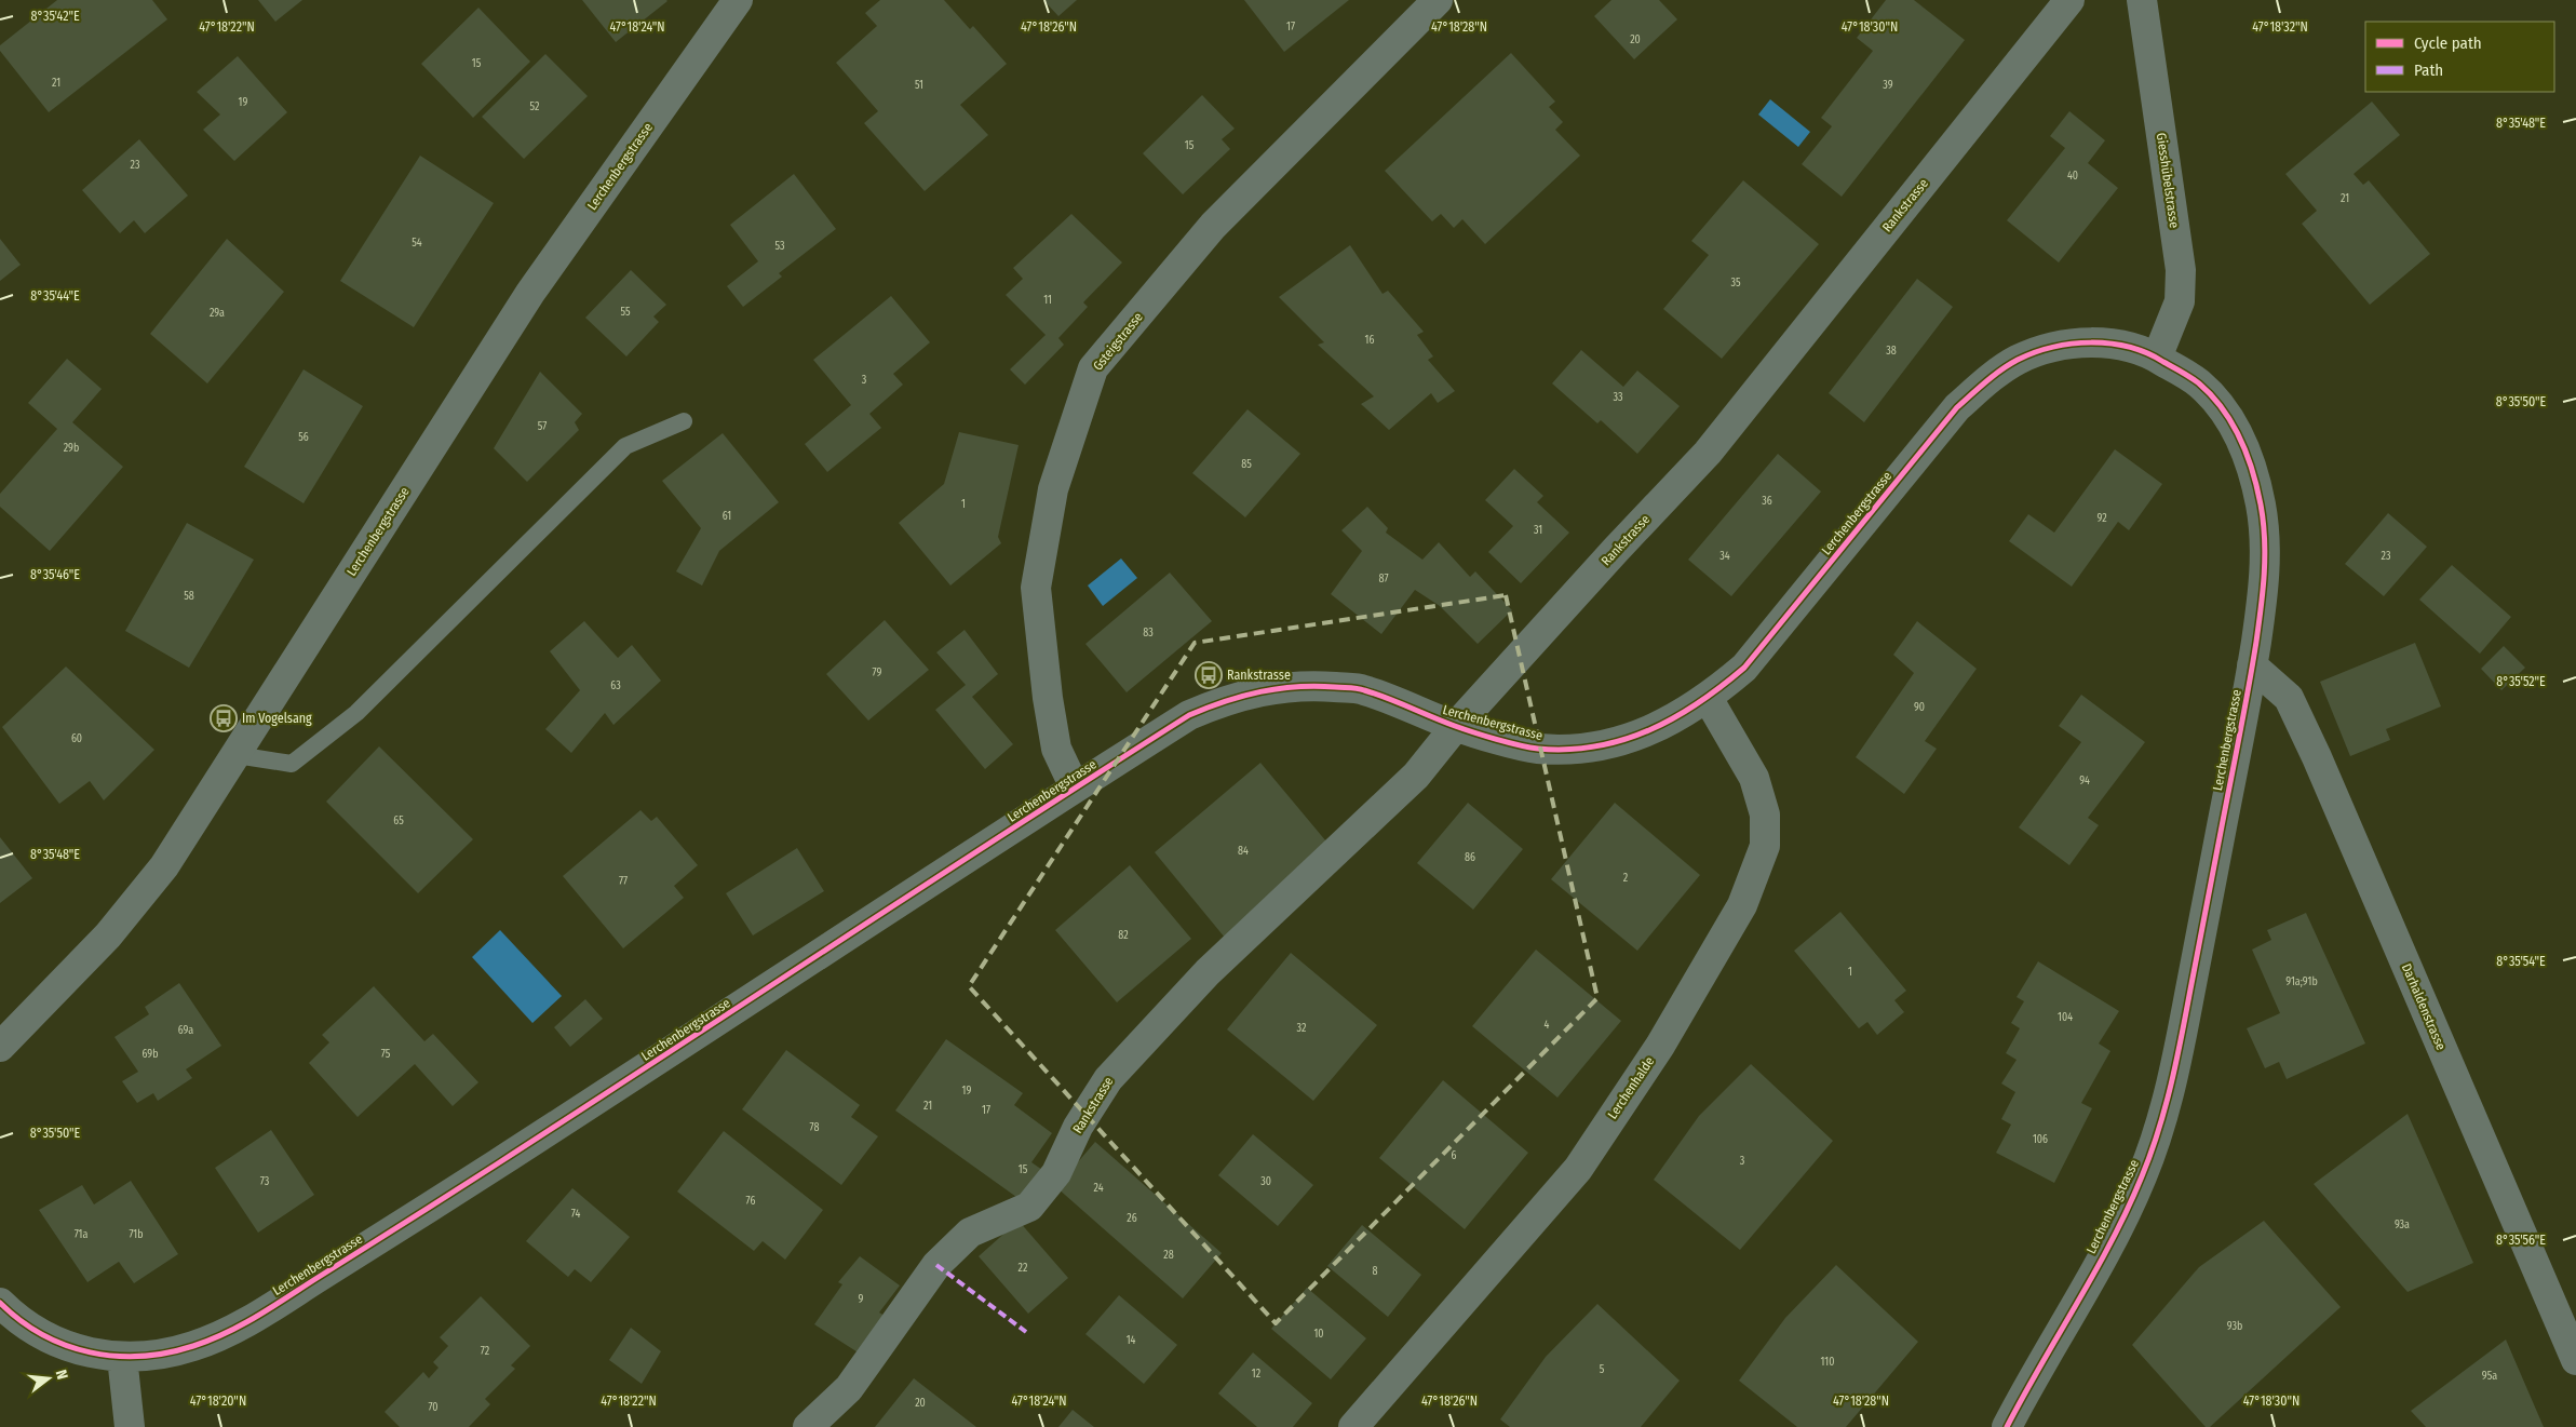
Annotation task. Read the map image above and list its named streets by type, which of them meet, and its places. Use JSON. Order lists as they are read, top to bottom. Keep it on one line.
{"streets":{"street":["Lerchenbergstrasse","Giesshübelstrasse","Rankstrasse","Gsteigstrasse","Darhaldenstrasse","Lerchenhalde"]},"crossings":[["Lerchenbergstrasse","Giesshübelstrasse"],["Lerchenbergstrasse","Rankstrasse"],["Lerchenbergstrasse","Gsteigstrasse"],["Lerchenbergstrasse","Darhaldenstrasse"],["Lerchenbergstrasse","Lerchenhalde"]],"places":{"bus stop":["Rankstrasse","Im Vogelsang"]},"house_numbers":["17","20","15","21","51","39","19","52","15","23","40","21","54","53","35","11","55","29a","16","38","3","33","57","56","29b","85","36","1","61","92","31","34","23","87","58","83","79","63","90","60","94","65","84","86","2","77","82","1","91a;91b","104","4","32","69a","69b","75","19","21","17","78","106","6","3","15","73","30","24","76","74","26","93a","71a","71b","28","22","8","9","93b","10","14","72","110","5","12","95a","20","70"],"legend":["Cycle path","Path"],"north":"right","coordinates":["8°35'42\"E","47°18'22\"N","47°18'24\"N","47°18'26\"N","47°18'28\"N","47°18'30\"N","47°18'32\"N","8°35'48\"E","8°35'44\"E","8°35'50\"E","8°35'46\"E","8°35'52\"E","8°35'54\"E","8°35'56\"E","47°18'20\"N"]}
